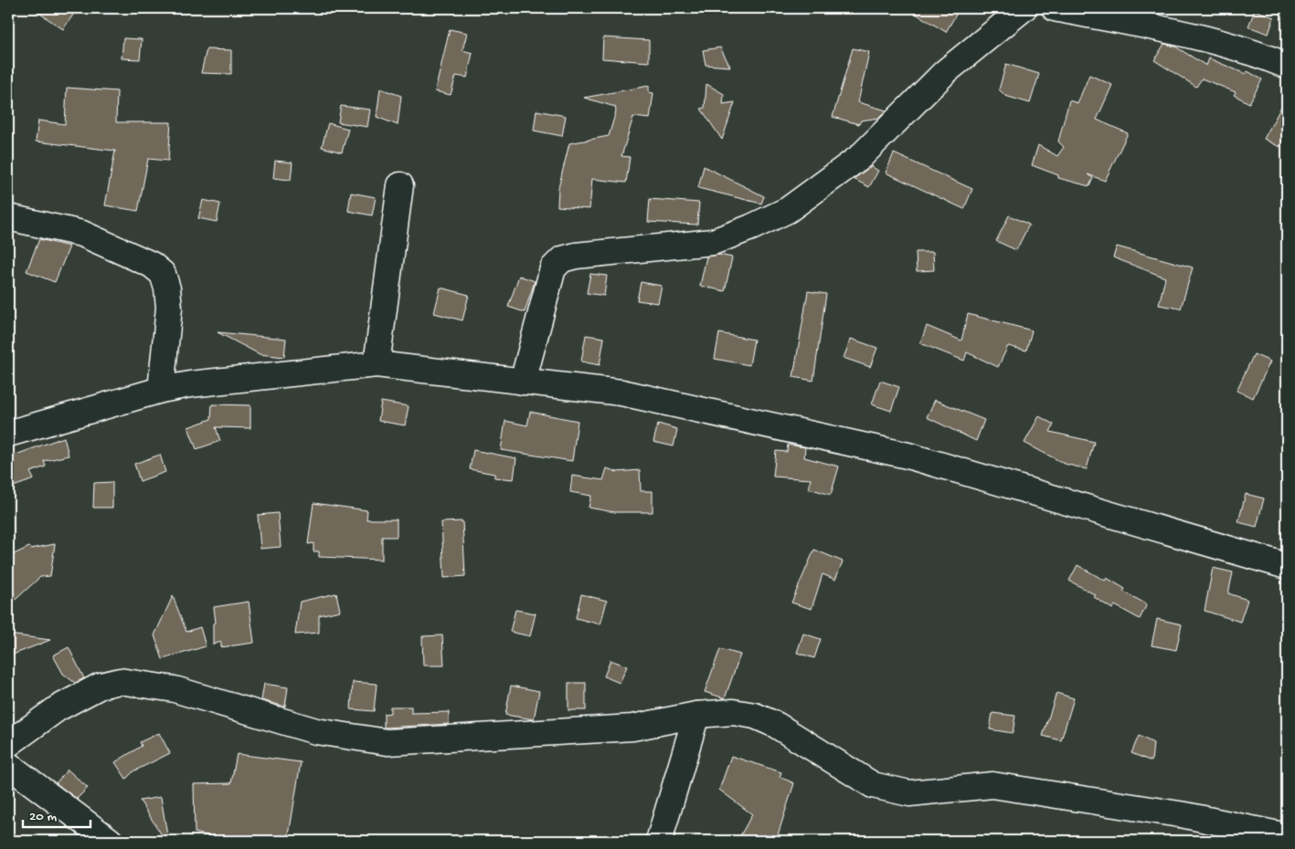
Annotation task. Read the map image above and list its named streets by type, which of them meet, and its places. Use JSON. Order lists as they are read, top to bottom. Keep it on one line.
{"scale_bar":"20 m"}
